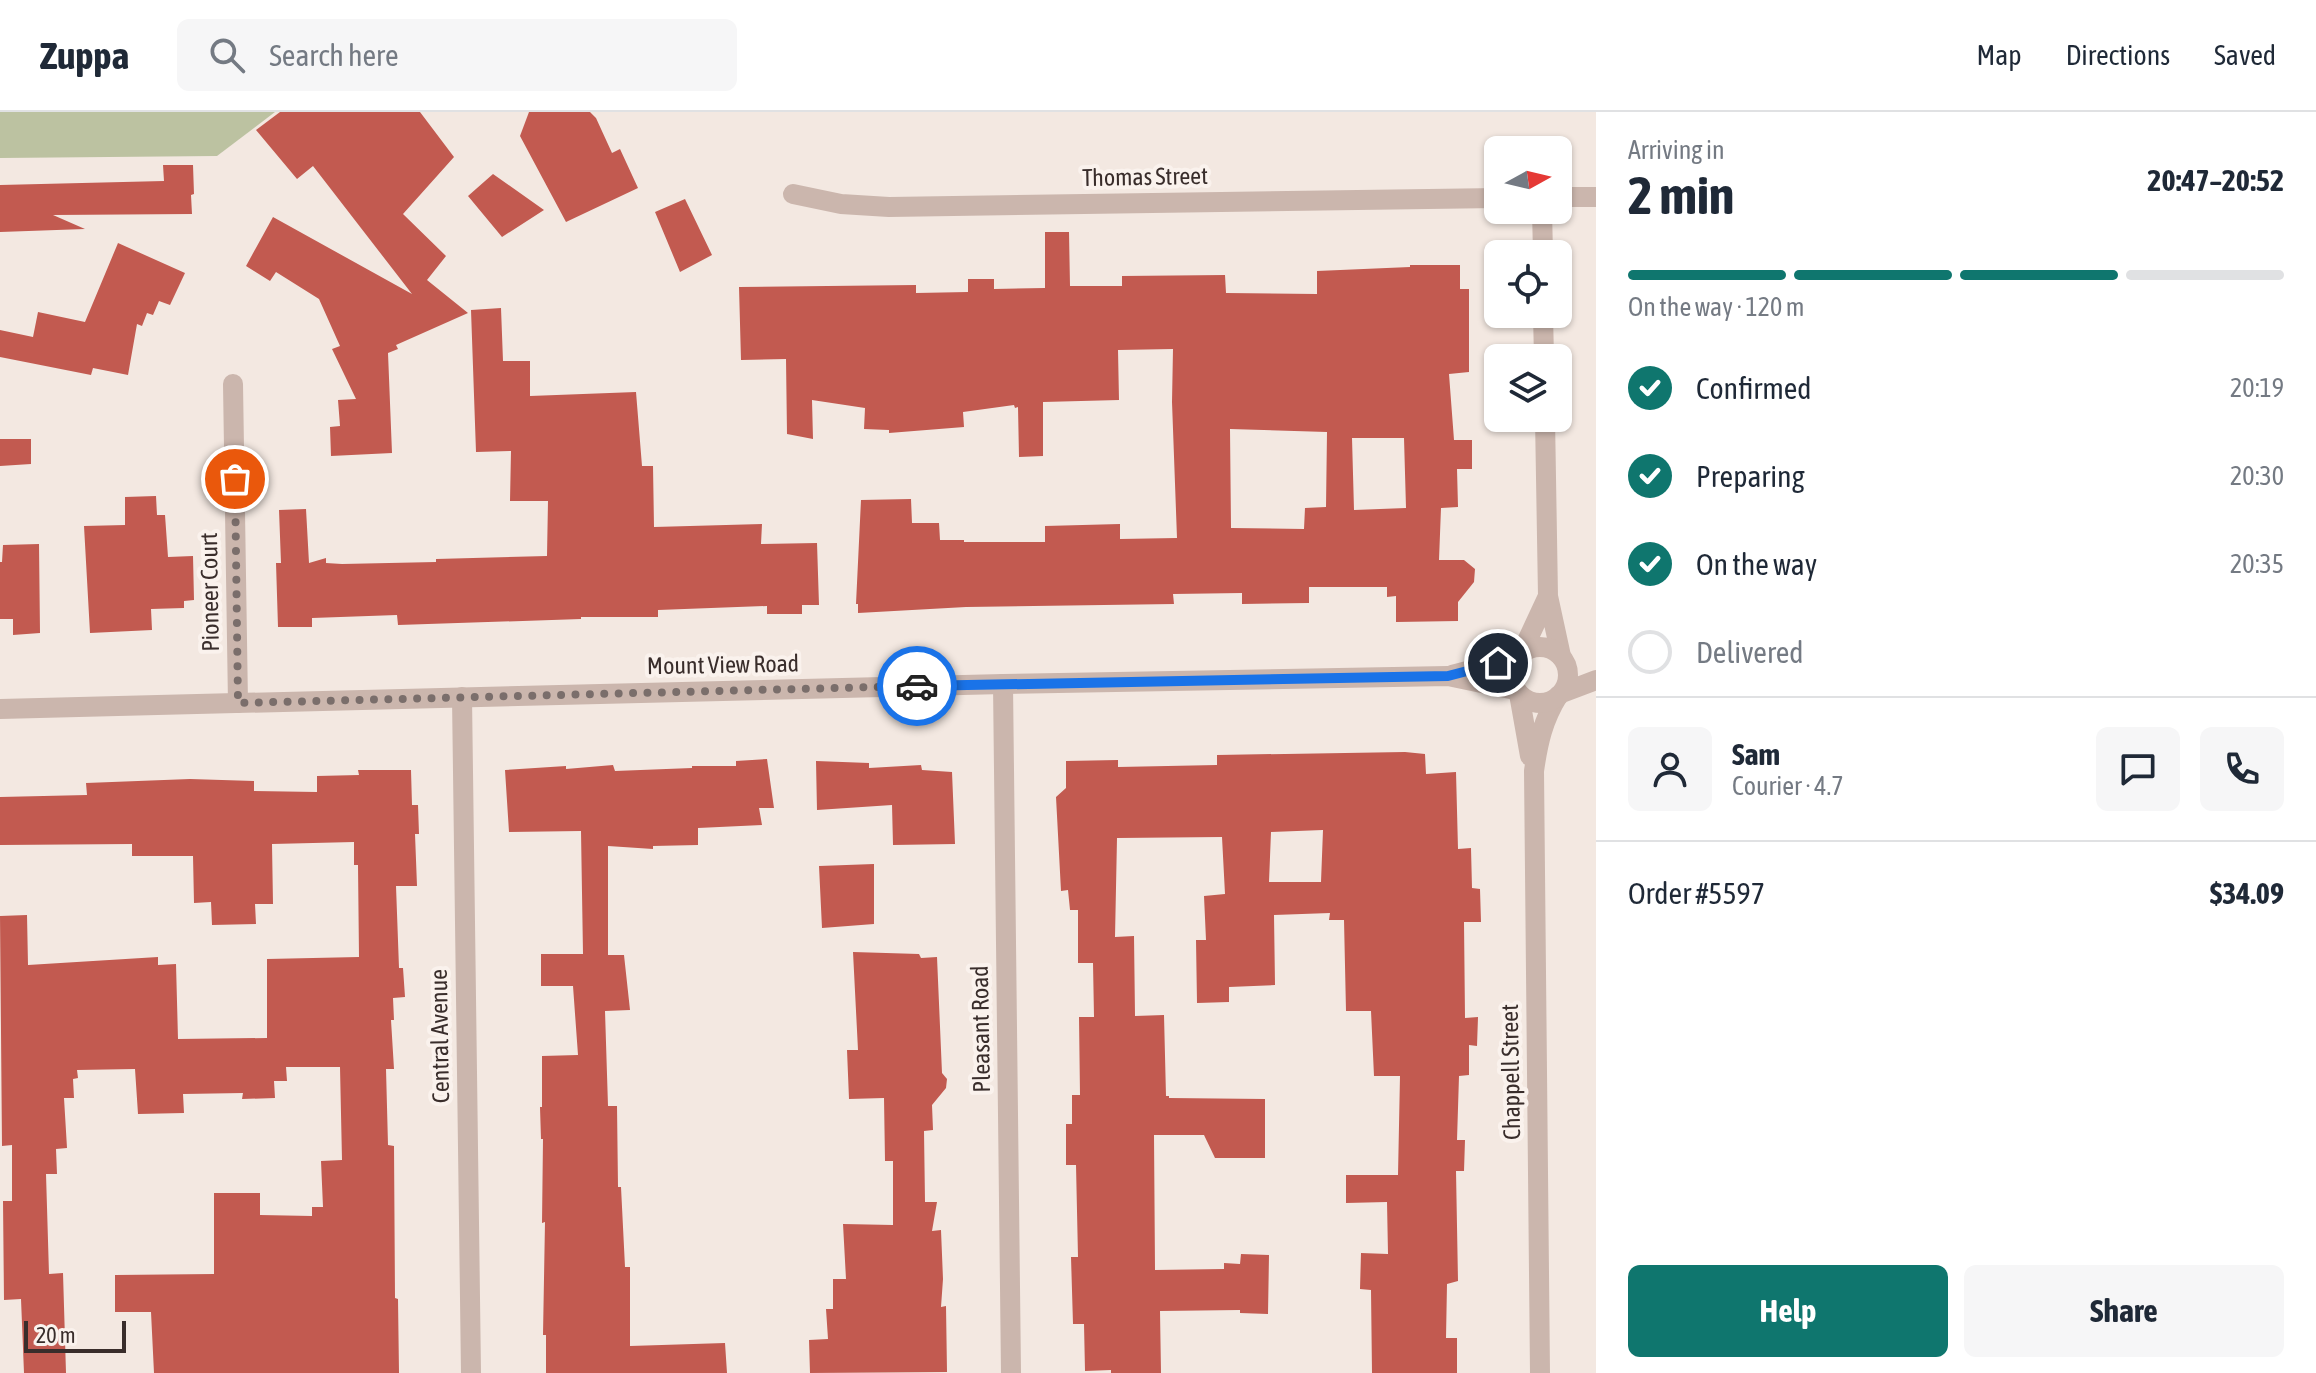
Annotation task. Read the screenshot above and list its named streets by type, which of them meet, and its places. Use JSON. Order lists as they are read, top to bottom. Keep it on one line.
{"streets":{"street":["Thomas Street","Pioneer Court","Mount View Road","Pleasant Road","Central Avenue","Chappell Street"]},"crossings":[["Pioneer Court","Mount View Road"],["Mount View Road","Pleasant Road"],["Mount View Road","Central Avenue"],["Mount View Road","Chappell Street"]],"scale_bar":"20 m","north":"right","page":{"header":"Zuppa","search":"Search here","nav":["Map","Directions","Saved"],"heading":["2 min","Arriving in","20:47–20:52"],"panel":["Sam","Courier · 4.7","Order #5597","$34.09"],"bar":"On the way · 120 m","list":[["Confirmed","20:19"],["Preparing","20:30"],["On the way","20:35"],"Delivered"],"buttons":["Help","Share"],"scale":"20 m"}}
